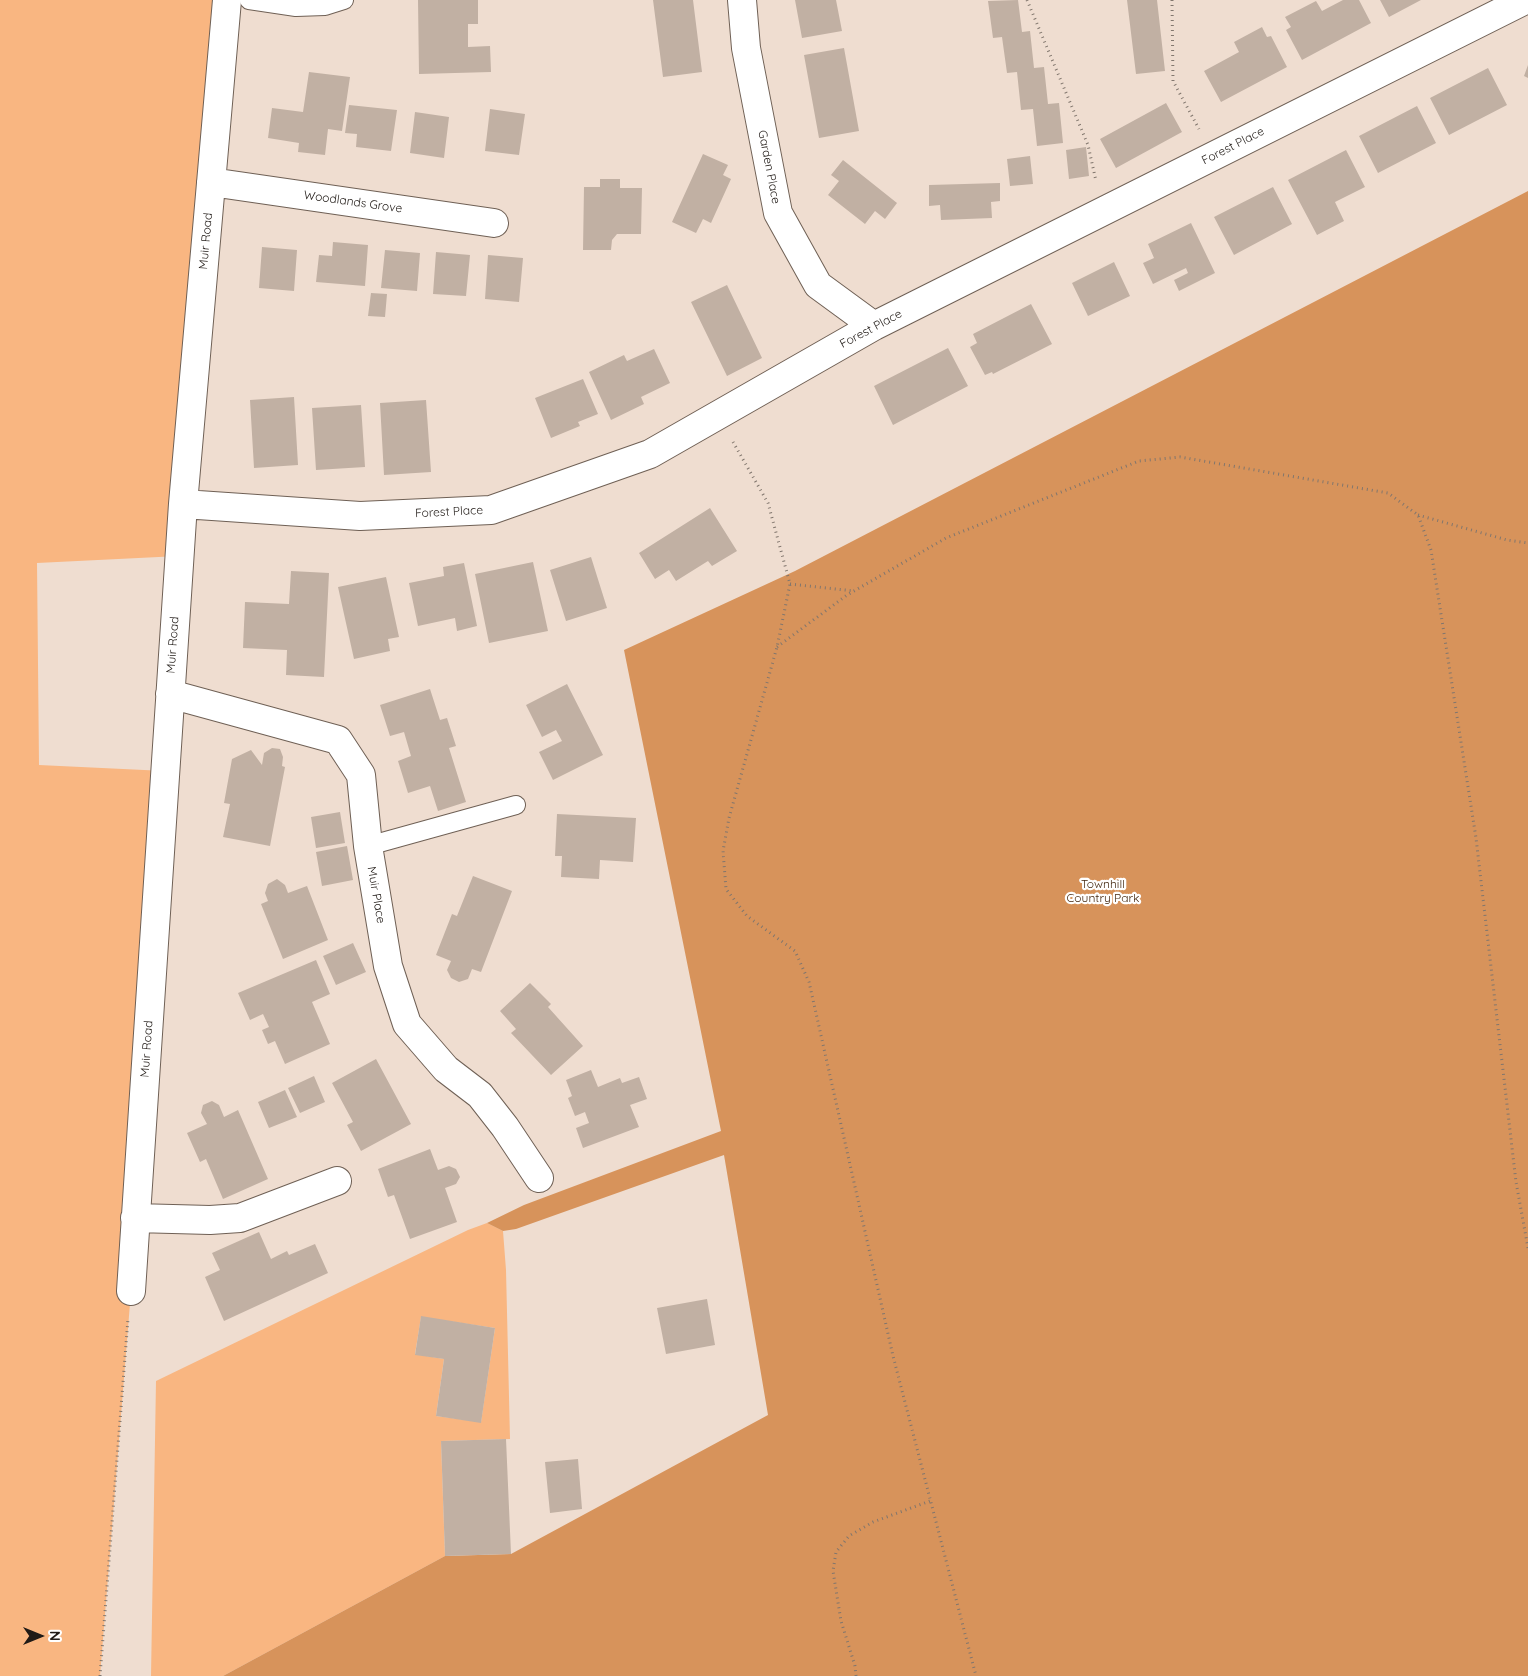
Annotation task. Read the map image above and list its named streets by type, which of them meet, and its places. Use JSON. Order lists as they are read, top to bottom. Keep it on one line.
{"streets":{"street":["Forest Place","Garden Place","Woodlands Grove","Muir Road","Muir Place"]},"crossings":[["Forest Place","Garden Place"],["Forest Place","Muir Road"],["Woodlands Grove","Muir Road"],["Muir Road","Muir Place"]],"parks":["Townhill Country Park"],"north":"right"}
